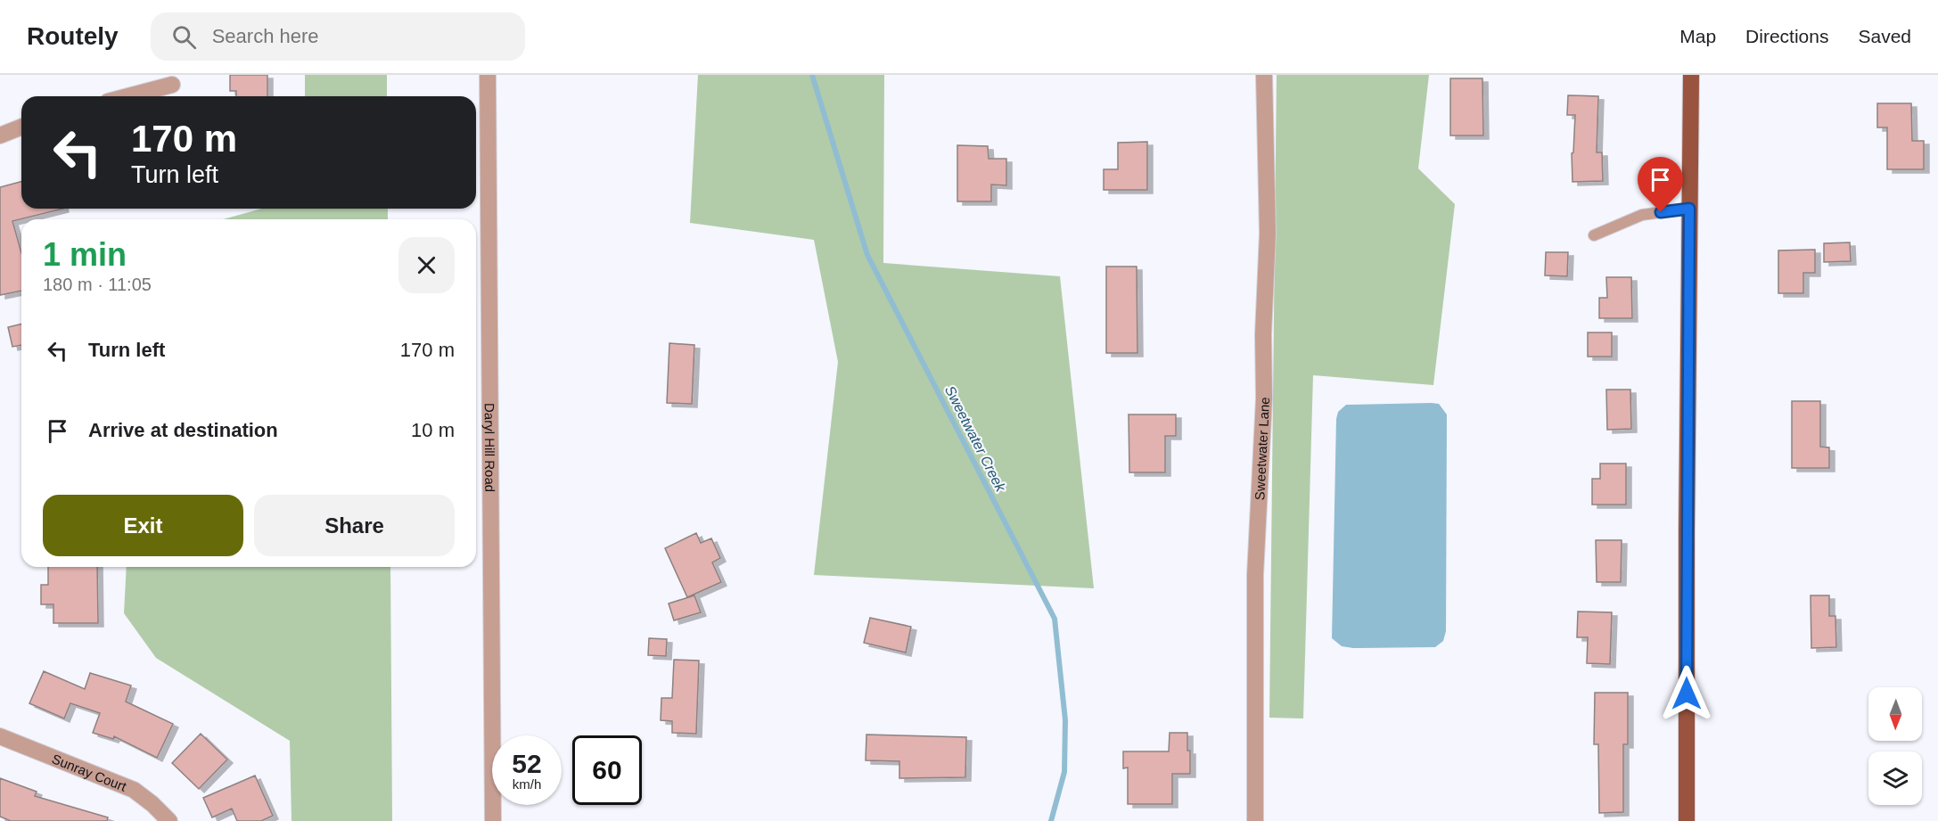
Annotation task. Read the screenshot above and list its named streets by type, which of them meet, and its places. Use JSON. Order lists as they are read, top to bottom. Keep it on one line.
{"streets":{"street":["Daryl Hill Road","Sweetwater Lane","Sunray Court"]},"water":["Sweetwater Creek"],"north":"bottom","page":{"header":"Routely","search":"Search here","nav":["Map","Directions","Saved"],"turn":["170 m","Turn left"],"heading":["1 min","180 m · 11:05"],"list":[{"name":"Turn left","value":"170 m"},{"name":"Arrive at destination","value":"10 m"}],"buttons":["Exit","Share"],"speed":"52 km/h","limit":"60"}}
